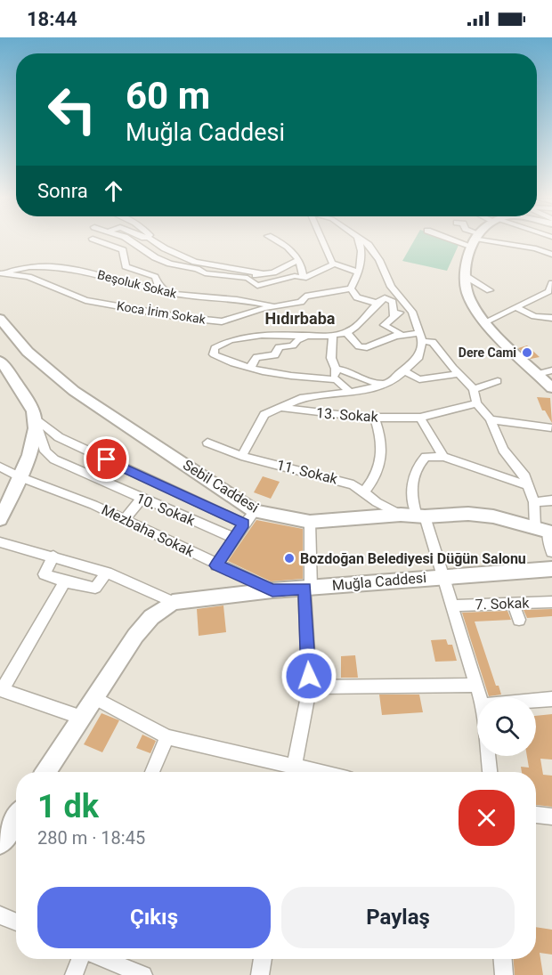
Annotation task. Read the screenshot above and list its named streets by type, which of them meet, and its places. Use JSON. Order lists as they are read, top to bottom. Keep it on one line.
{"streets":{"street":["Beşoluk Sokak","Koca İrim Sokak","13. Sokak","11. Sokak","Sebil Caddesi","10. Sokak","Mezbaha Sokak","Muğla Caddesi","7. Sokak"]},"crossings":[["Beşoluk Sokak","Koca İrim Sokak"],["11. Sokak","Sebil Caddesi"],["Mezbaha Sokak","Muğla Caddesi"]],"districts":["Hıdırbaba"],"places":["Dere Cami","Bozdoğan Belediyesi Düğün Salonu"],"page":{"status":"18:44","turn":["60 m","Muğla Caddesi"],"then":"Sonra","heading":["1 dk","280 m · 18:45"],"buttons":["Çıkış","Paylaş"]}}
